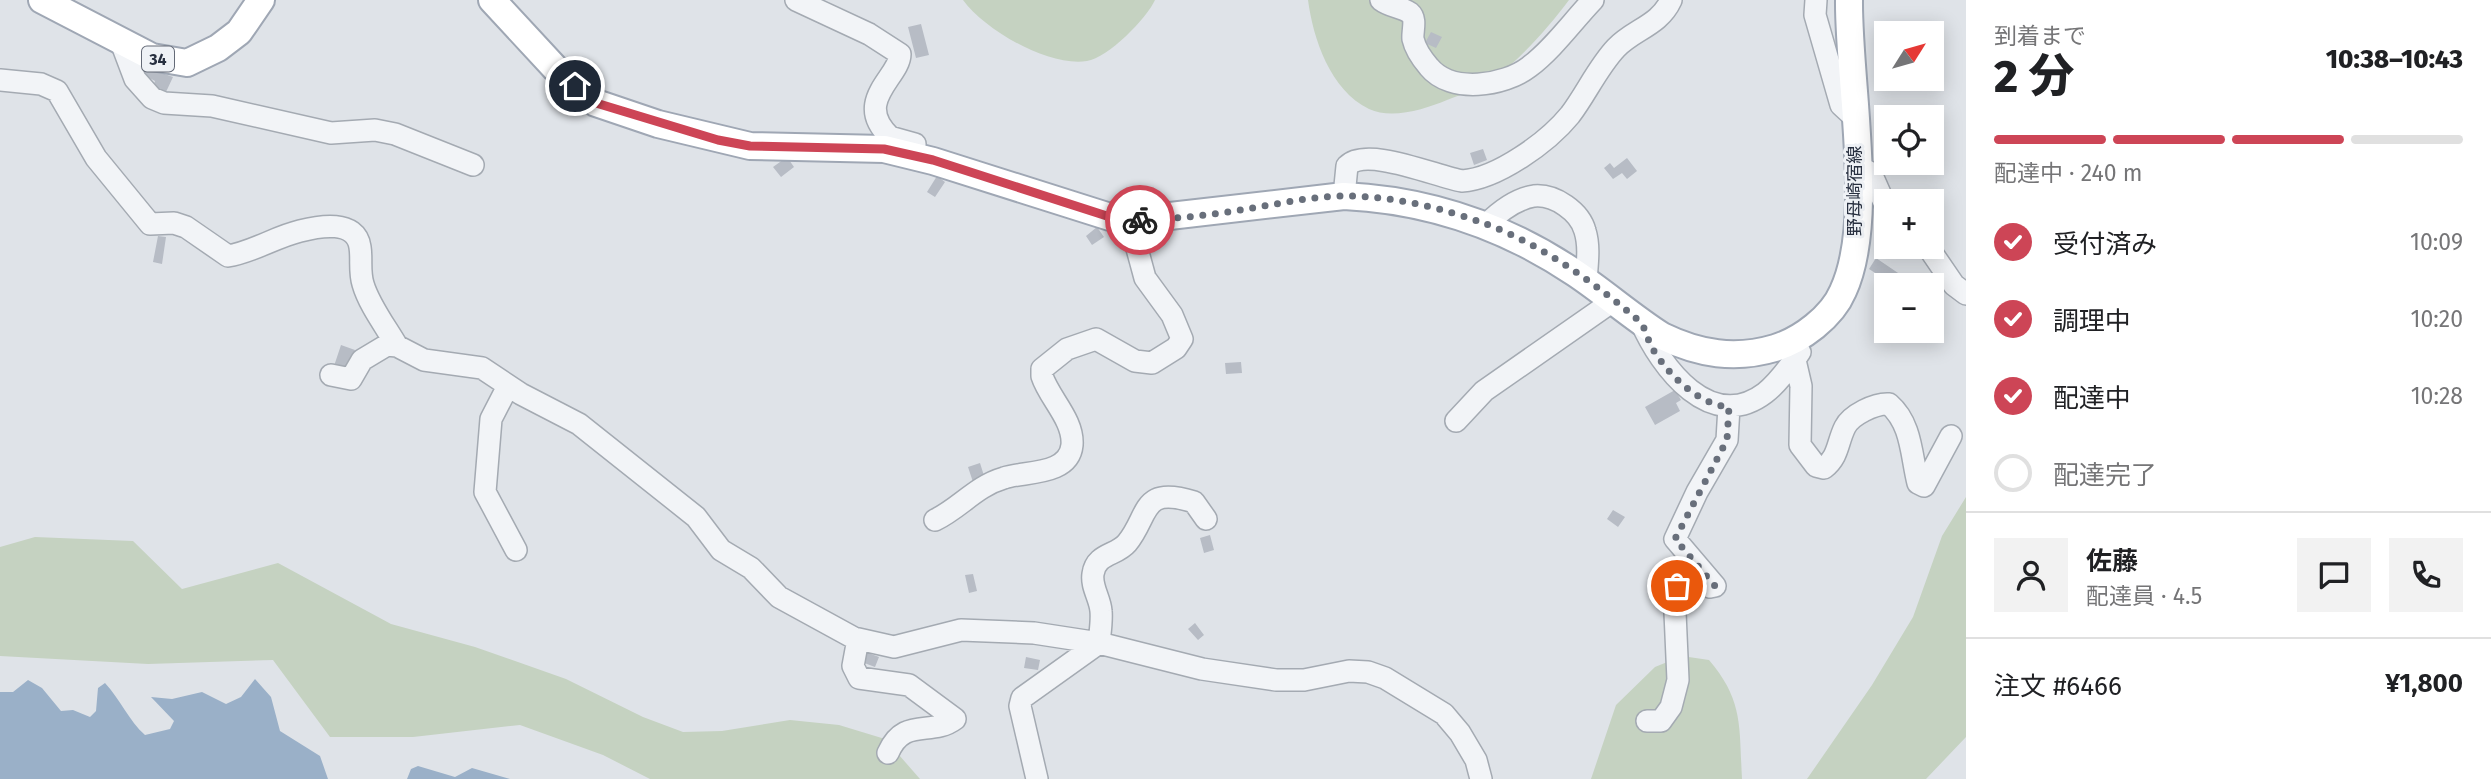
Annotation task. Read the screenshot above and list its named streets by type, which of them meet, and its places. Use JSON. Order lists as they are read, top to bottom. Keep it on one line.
{"streets":{"main road":["34","野母崎宿線"]},"north":"top right","page":{"heading":["2 分","到着まで","10:38–10:43"],"panel":["佐藤","配達員 · 4.5","注文 #6466","¥1,800"],"map_buttons":["+","−"],"bar":"配達中 · 240 m","list":[["受付済み","10:09"],["調理中","10:20"],["配達中","10:28"],"配達完了"]}}
